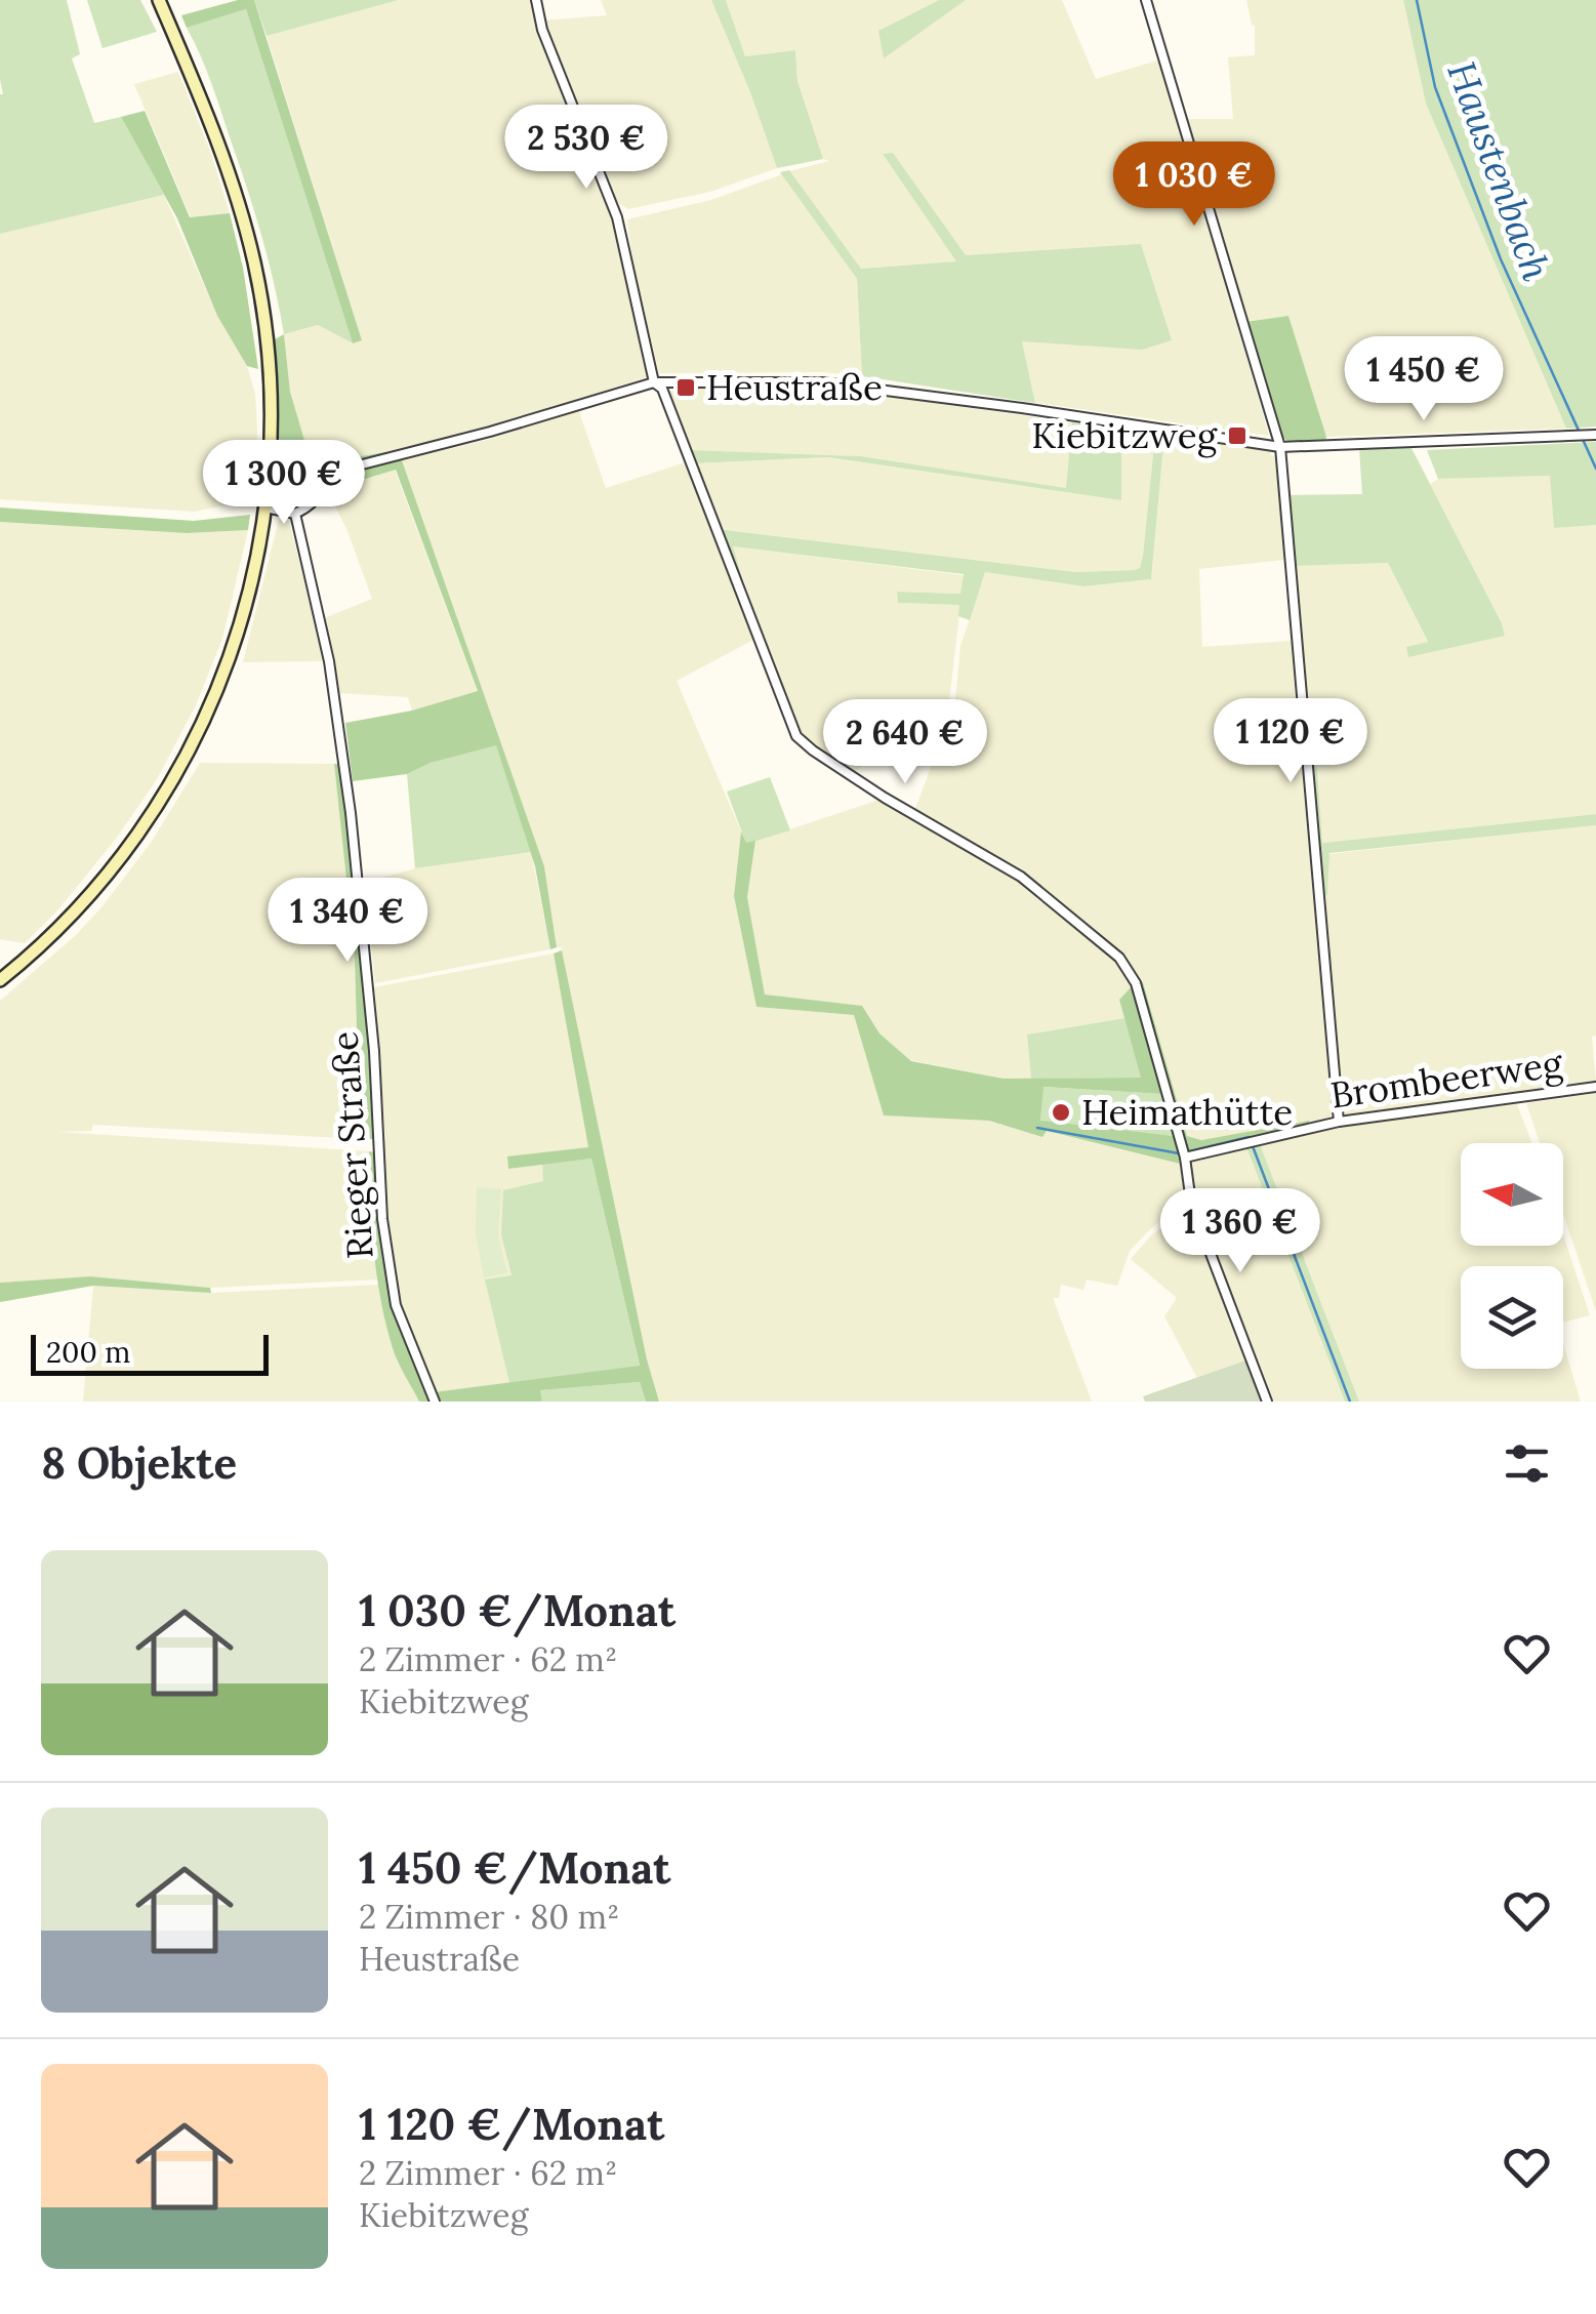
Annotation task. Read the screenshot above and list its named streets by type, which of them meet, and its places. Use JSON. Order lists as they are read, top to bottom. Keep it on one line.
{"streets":{"street":["Brombeerweg","Rieger Straße"]},"water":["Haustenbach"],"places":{"transit":["Heustraße","Kiebitzweg"],"other":["Heimathütte"]},"scale_bar":"200 m","north":"left","page":{"price":["2 530 €","1 030 €","1 450 €","1 300 €","1 120 €","2 640 €","1 340 €","1 360 €"],"scale":"200 m","heading":"8 Objekte","list":[{"name":"1 030 €/Monat","note":"2 Zimmer · 62 m² · Kiebitzweg"},{"name":"1 450 €/Monat","note":"2 Zimmer · 80 m² · Heustraße"},{"name":"1 120 €/Monat","note":"2 Zimmer · 62 m² · Kiebitzweg"}]}}
